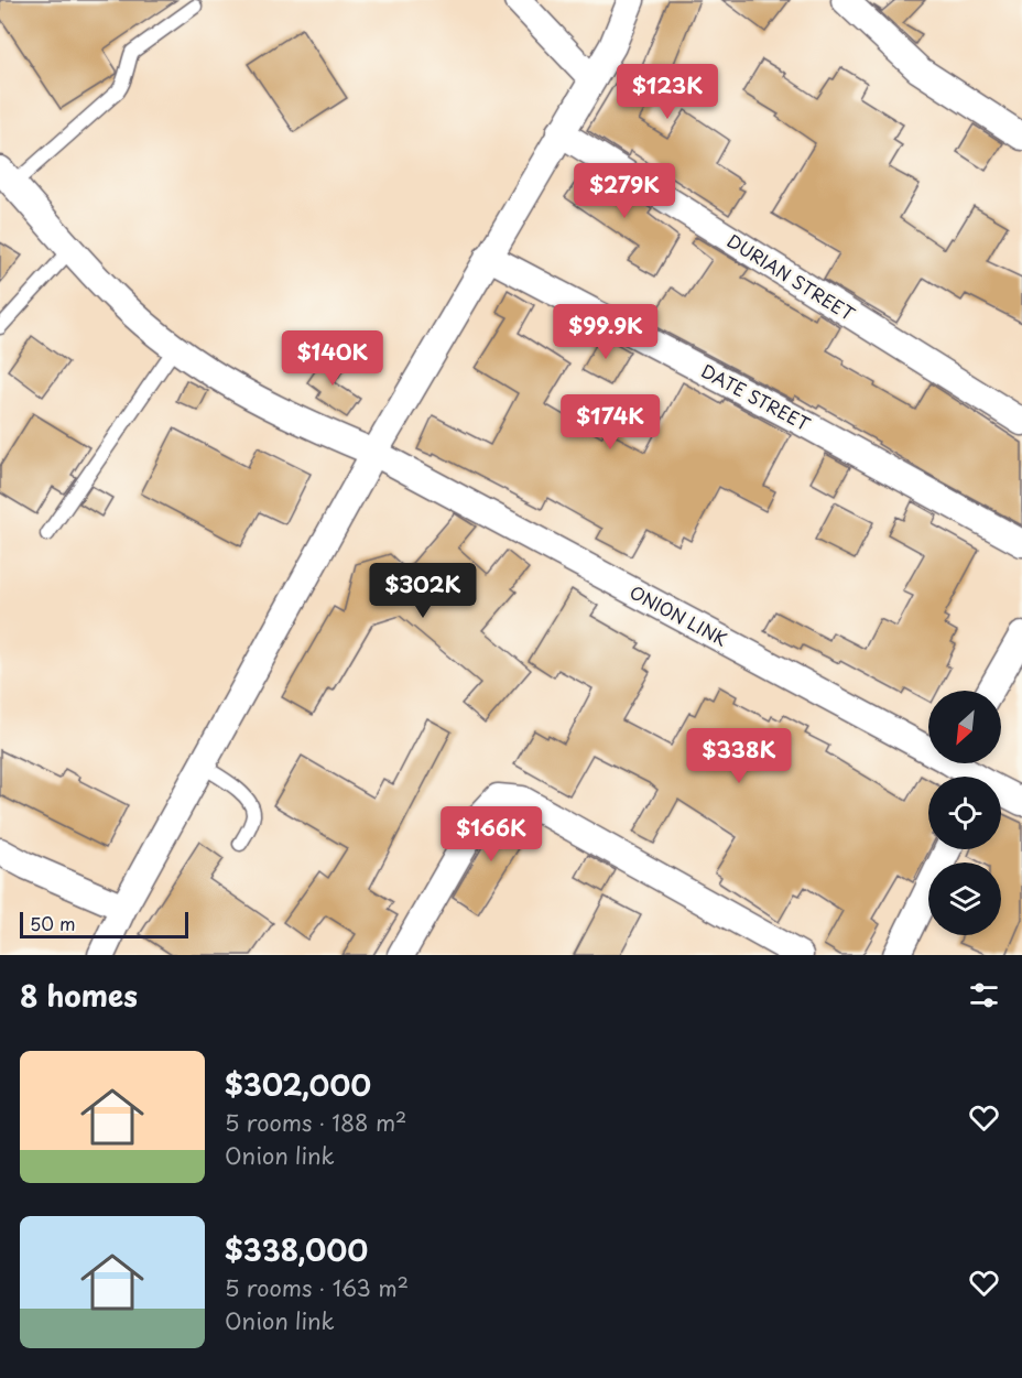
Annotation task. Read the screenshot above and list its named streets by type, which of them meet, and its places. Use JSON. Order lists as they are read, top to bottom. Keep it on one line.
{"streets":{"street":["DURIAN STREET","DATE STREET","ONION LINK"]},"scale_bar":"50 m","north":"bottom left","page":{"price":["$123K","$279K","$99.9K","$140K","$174K","$302K","$338K","$166K"],"scale":"50 m","heading":"8 homes","list":[{"name":"$302,000","note":"5 rooms · 188 m² · Onion link"},{"name":"$338,000","note":"5 rooms · 163 m² · Onion link"}]}}
